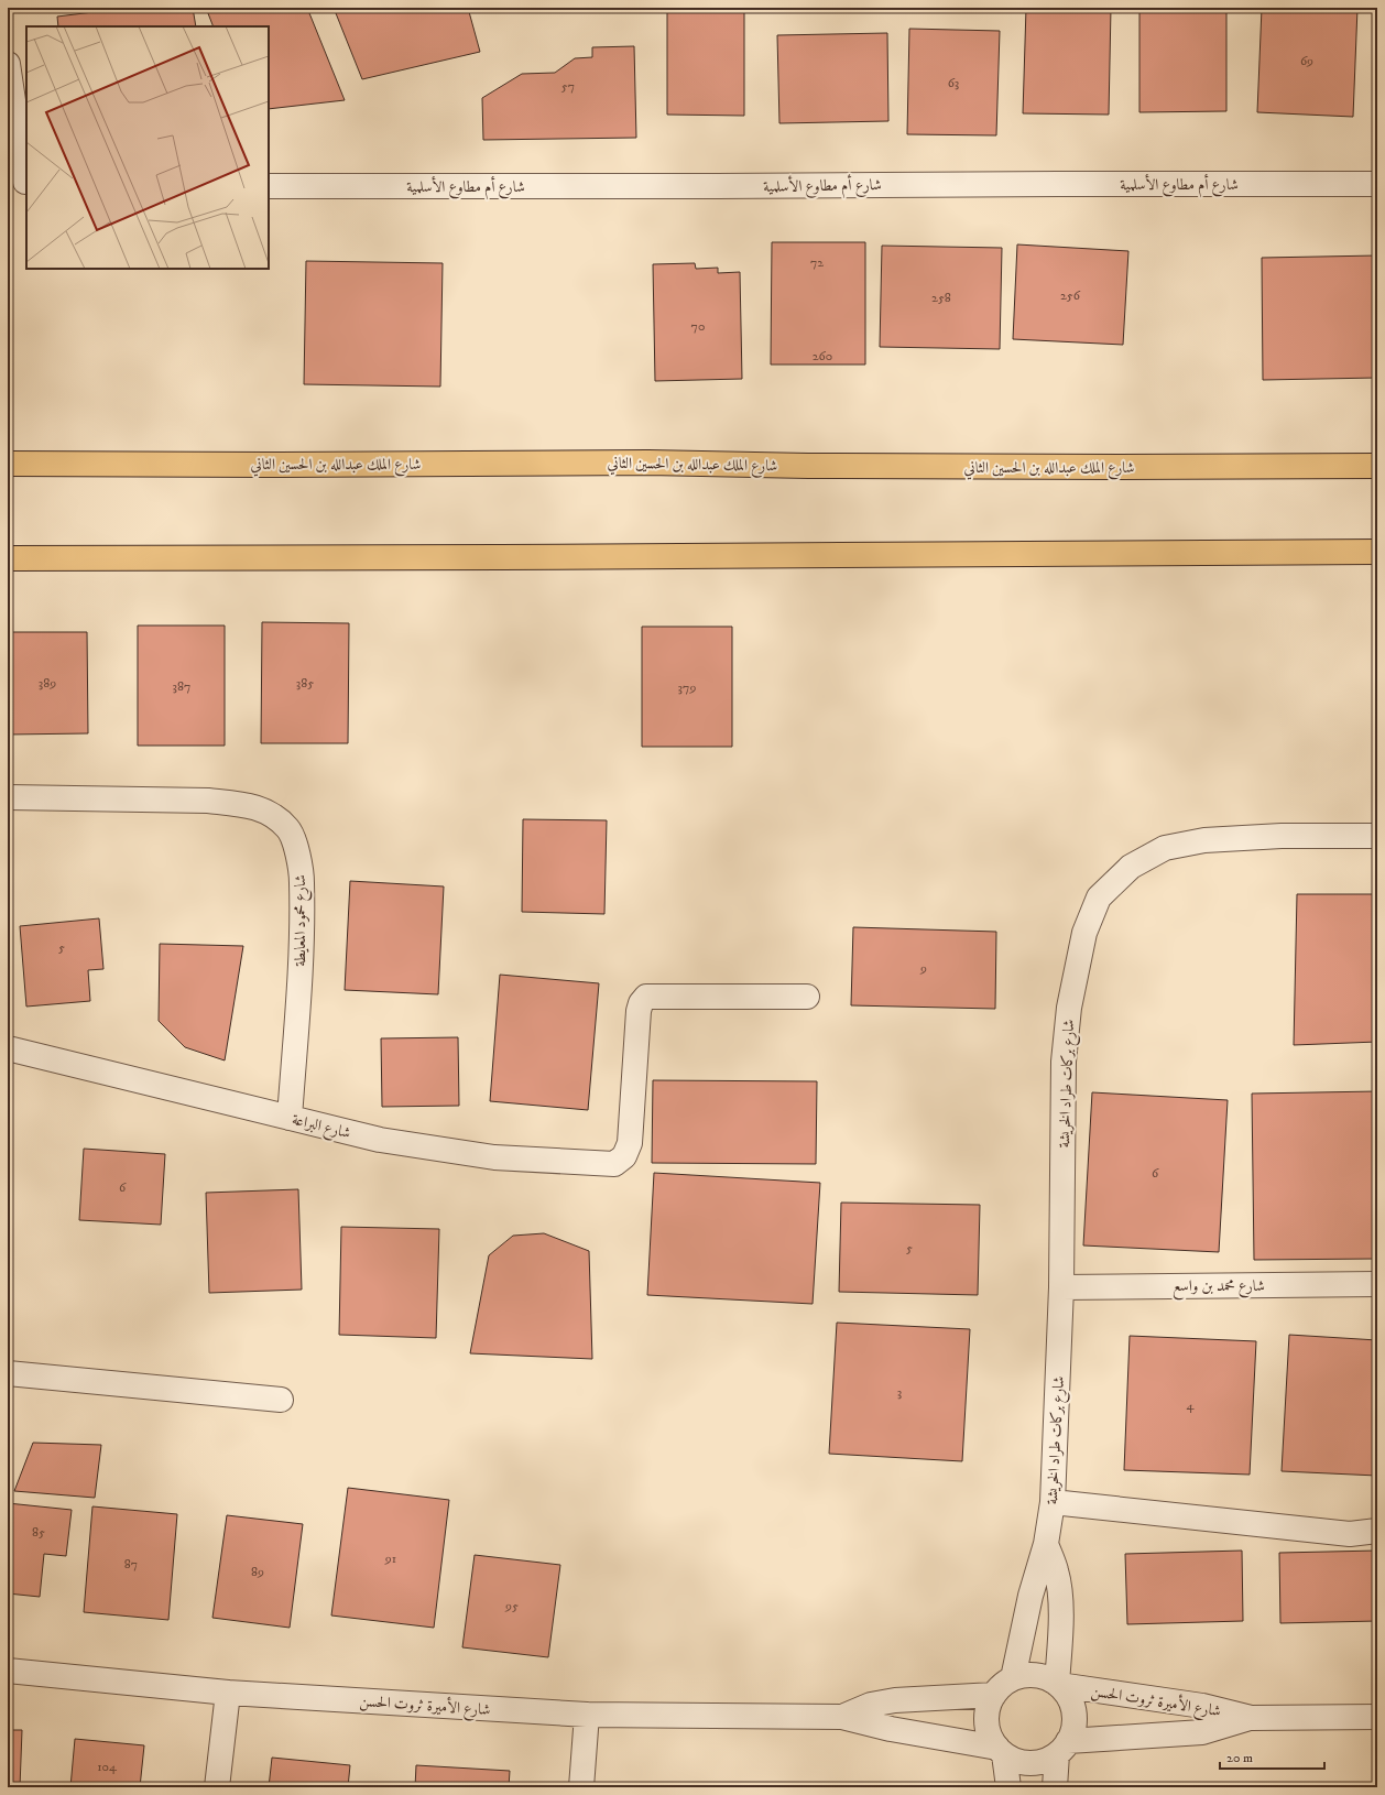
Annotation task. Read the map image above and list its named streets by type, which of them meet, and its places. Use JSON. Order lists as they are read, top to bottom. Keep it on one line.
{"streets":{"highway":["شارع الملك عبدالله بن الحسين الثاني"],"street":["شارع أم مطاوع الأسلمية","شارع محمود المعايطة","شارع بركات طراد الخريشة","شارع البراعة","شارع محمد بن واسع","شارع الأميرة ثروت الحسن"]},"crossings":[["شارع محمود المعايطة","شارع البراعة"],["شارع بركات طراد الخريشة","شارع محمد بن واسع"],["شارع بركات طراد الخريشة","شارع الأميرة ثروت الحسن"]],"house_numbers":["69","63","57","72","256","258","70","260","389","385","387","379","5","9","6","6","5","3","4","85","91","87","89","95","104"],"scale_bar":"20 m"}
